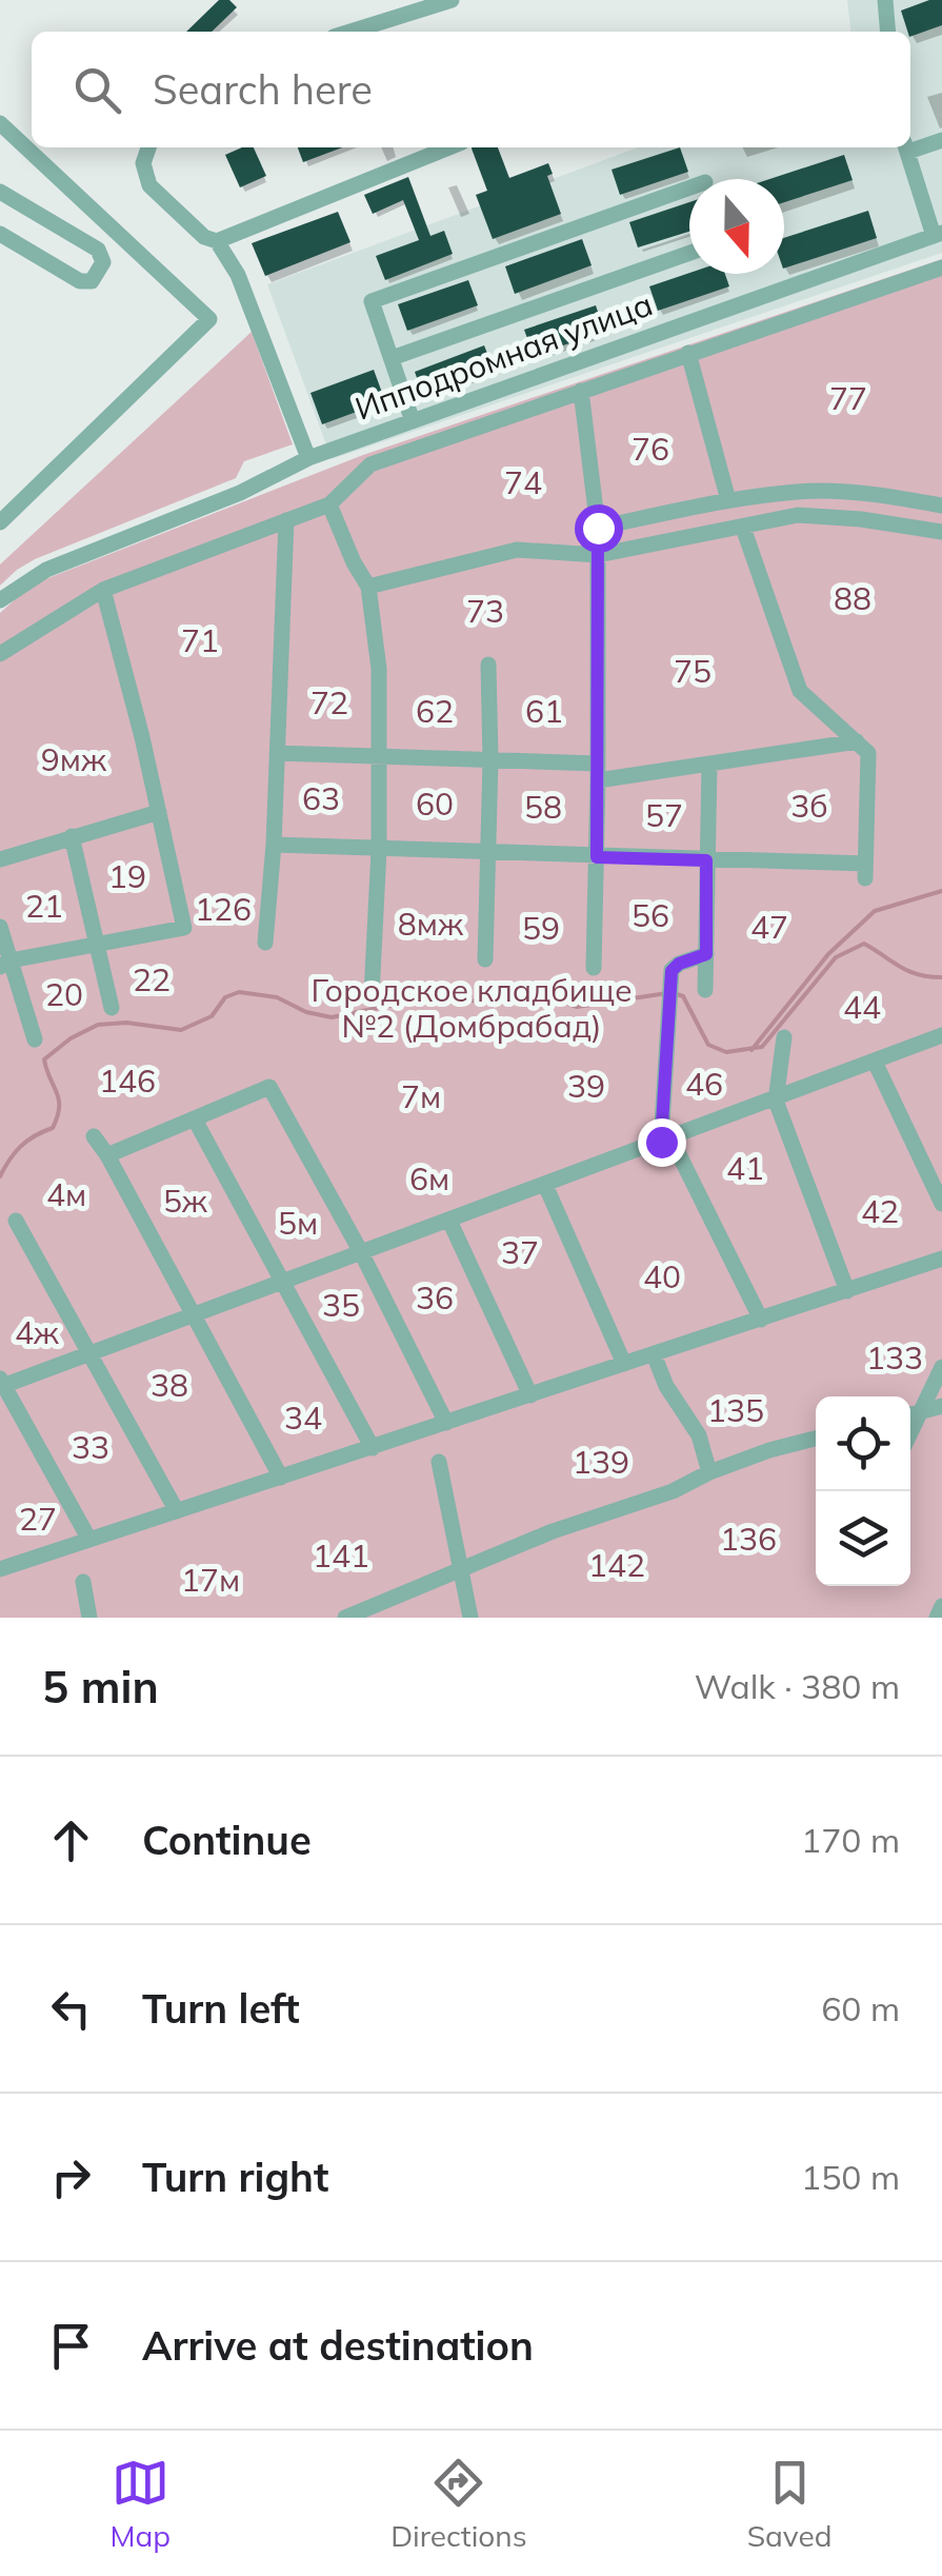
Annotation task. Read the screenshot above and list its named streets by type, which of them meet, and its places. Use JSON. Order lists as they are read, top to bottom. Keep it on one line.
{"streets":{"street":["Ипподромная улица"]},"parks":["77","76","74","88","73","71","75","72","62","61","9мж","63","60","3б","58","57","19","21","126","56","8мж","47","59","22","Городское кладбище №2 (Домбрабад)","20","44","146","46","39","7м","41","6м","4м","5ж","42","5м","37","40","36","35","4ж","133","38","135","34","33","139","27","136","141","142","17м"],"north":"bottom","page":{"search":"Search here","heading":["5 min","Walk · 380 m"],"list":[["Continue","170 m"],["Turn left","60 m"],["Turn right","150 m"],"Arrive at destination"],"nav":["Map","Directions","Saved"]}}
